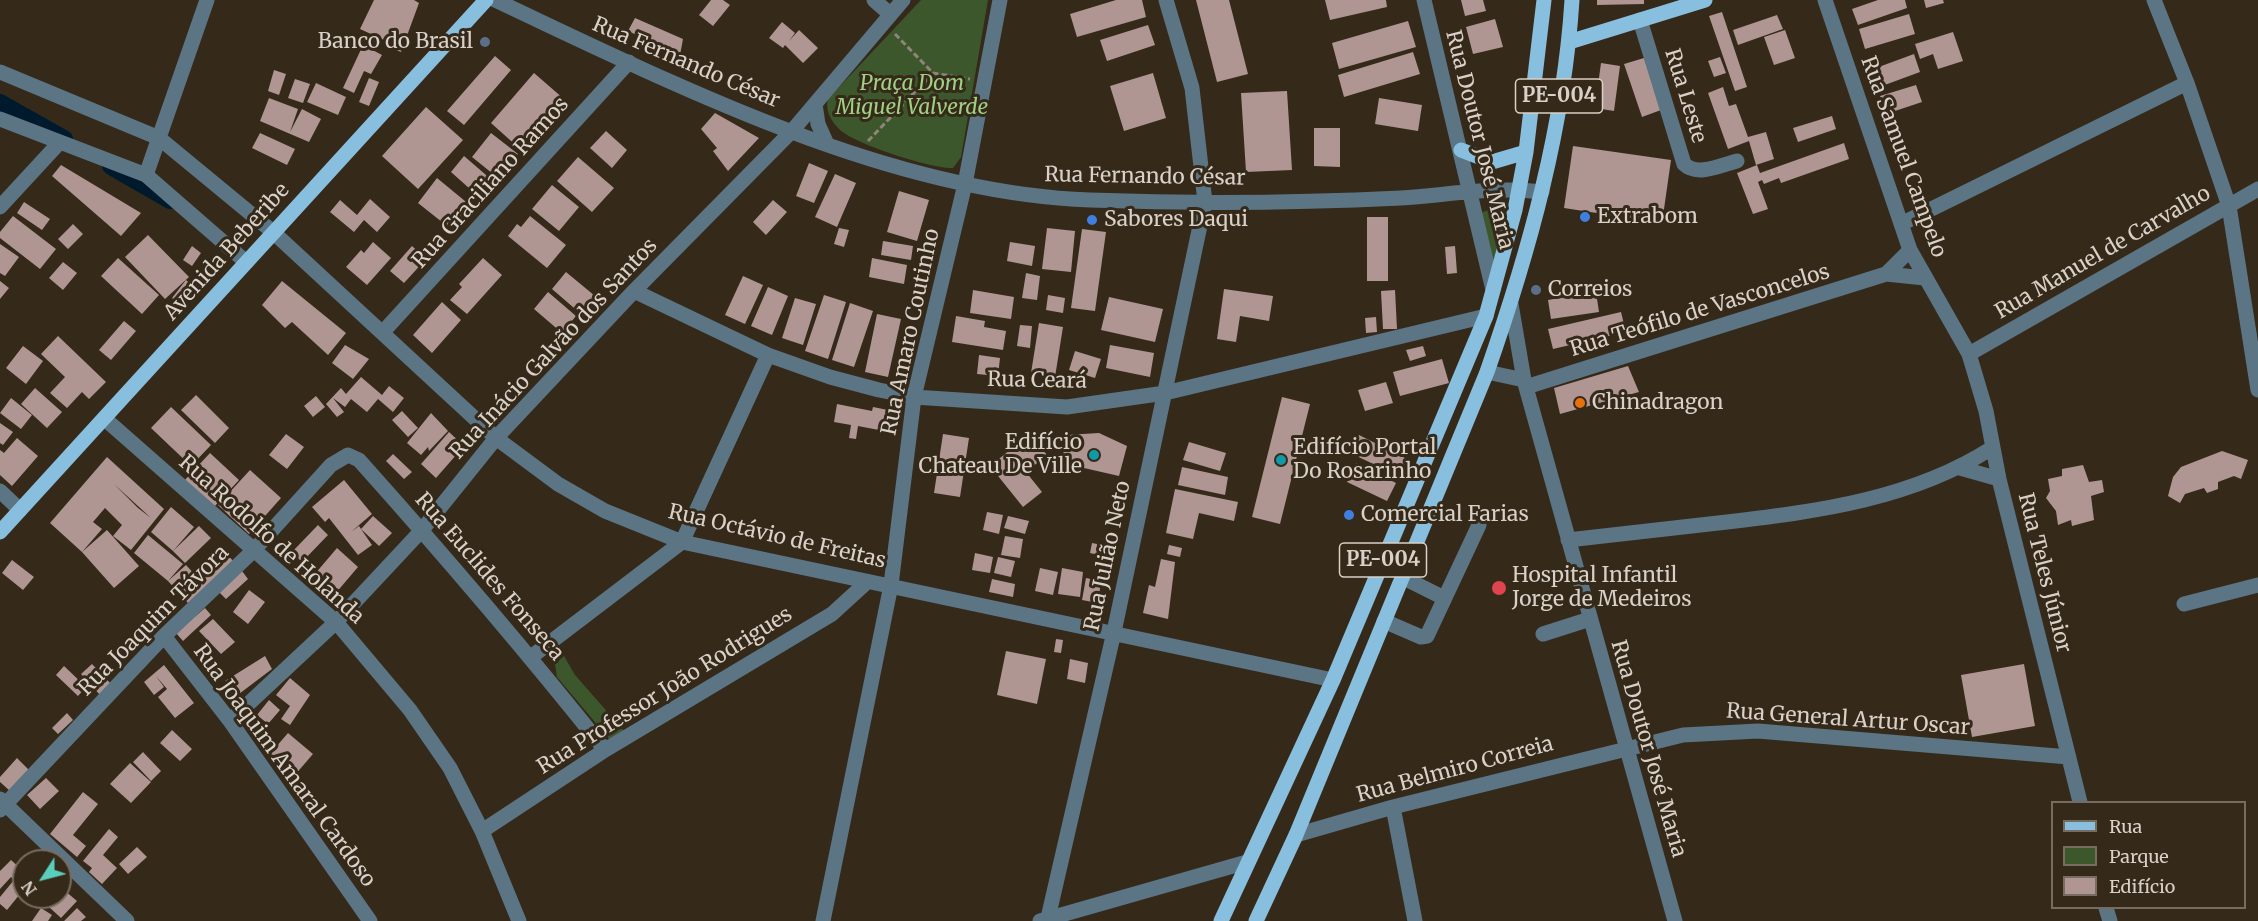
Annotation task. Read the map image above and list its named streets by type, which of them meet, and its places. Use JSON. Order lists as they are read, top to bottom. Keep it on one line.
{"streets":{"main road":["PE-004","Avenida Beberibe"],"street":["Rua Fernando César","Rua Leste","Rua Doutor José Maria","Rua Samuel Campelo","Rua Graciliano Ramos","Rua Manuel de Carvalho","Rua Teófilo de Vasconcelos","Rua Amaro Coutinho","Rua Inácio Galvão dos Santos","Rua Ceará","Rua Octávio de Freitas","Rua Rodolfo de Holanda","Rua Julião Neto","Rua Teles Júnior","Rua Euclides Fonseca","Rua Joaquim Távora","Rua Professor João Rodrigues","Rua General Artur Oscar","Rua Joaquim Amaral Cardoso","Rua Belmiro Correia"]},"crossings":[["Rua Fernando César","PE-004"],["Rua Fernando César","Rua Doutor José Maria"],["Rua Fernando César","Rua Graciliano Ramos"],["Rua Fernando César","Rua Amaro Coutinho"],["Rua Fernando César","Rua Inácio Galvão dos Santos"],["Rua Fernando César","Rua Julião Neto"],["PE-004","Rua Doutor José Maria"],["PE-004","Rua Ceará"],["PE-004","Rua Octávio de Freitas"],["PE-004","Rua Belmiro Correia"],["Rua Doutor José Maria","Rua Teófilo de Vasconcelos"],["Rua Doutor José Maria","Rua General Artur Oscar"],["Rua Doutor José Maria","Rua Belmiro Correia"],["Rua Samuel Campelo","Rua Manuel de Carvalho"],["Rua Samuel Campelo","Rua Teófilo de Vasconcelos"],["Rua Samuel Campelo","Rua Teles Júnior"],["Rua Graciliano Ramos","Rua Octávio de Freitas"],["Avenida Beberibe","Rua Octávio de Freitas"],["Avenida Beberibe","Rua Rodolfo de Holanda"],["Rua Manuel de Carvalho","Rua Teles Júnior"],["Rua Amaro Coutinho","Rua Ceará"],["Rua Amaro Coutinho","Rua Octávio de Freitas"],["Rua Inácio Galvão dos Santos","Rua Ceará"],["Rua Inácio Galvão dos Santos","Rua Octávio de Freitas"],["Rua Inácio Galvão dos Santos","Rua Rodolfo de Holanda"],["Rua Inácio Galvão dos Santos","Rua Euclides Fonseca"],["Rua Inácio Galvão dos Santos","Rua Joaquim Amaral Cardoso"],["Rua Ceará","Rua Julião Neto"],["Rua Octávio de Freitas","Rua Julião Neto"],["Rua Octávio de Freitas","Rua Professor João Rodrigues"],["Rua Rodolfo de Holanda","Rua Joaquim Távora"],["Rua Rodolfo de Holanda","Rua Professor João Rodrigues"],["Rua Teles Júnior","Rua General Artur Oscar"],["Rua Euclides Fonseca","Rua Joaquim Távora"],["Rua Euclides Fonseca","Rua Professor João Rodrigues"],["Rua Joaquim Távora","Rua Joaquim Amaral Cardoso"],["Rua General Artur Oscar","Rua Belmiro Correia"]],"parks":["Praça Dom Miguel Valverde"],"places":["Banco do Brasil","Extrabom","Sabores Daqui","Correios","Chinadragon","Edifício Chateau De Ville","Edifício Portal Do Rosarinho","Comercial Farias","Hospital Infantil Jorge de Medeiros"],"legend":["Rua","Parque","Edifício"],"north":"bottom left"}
